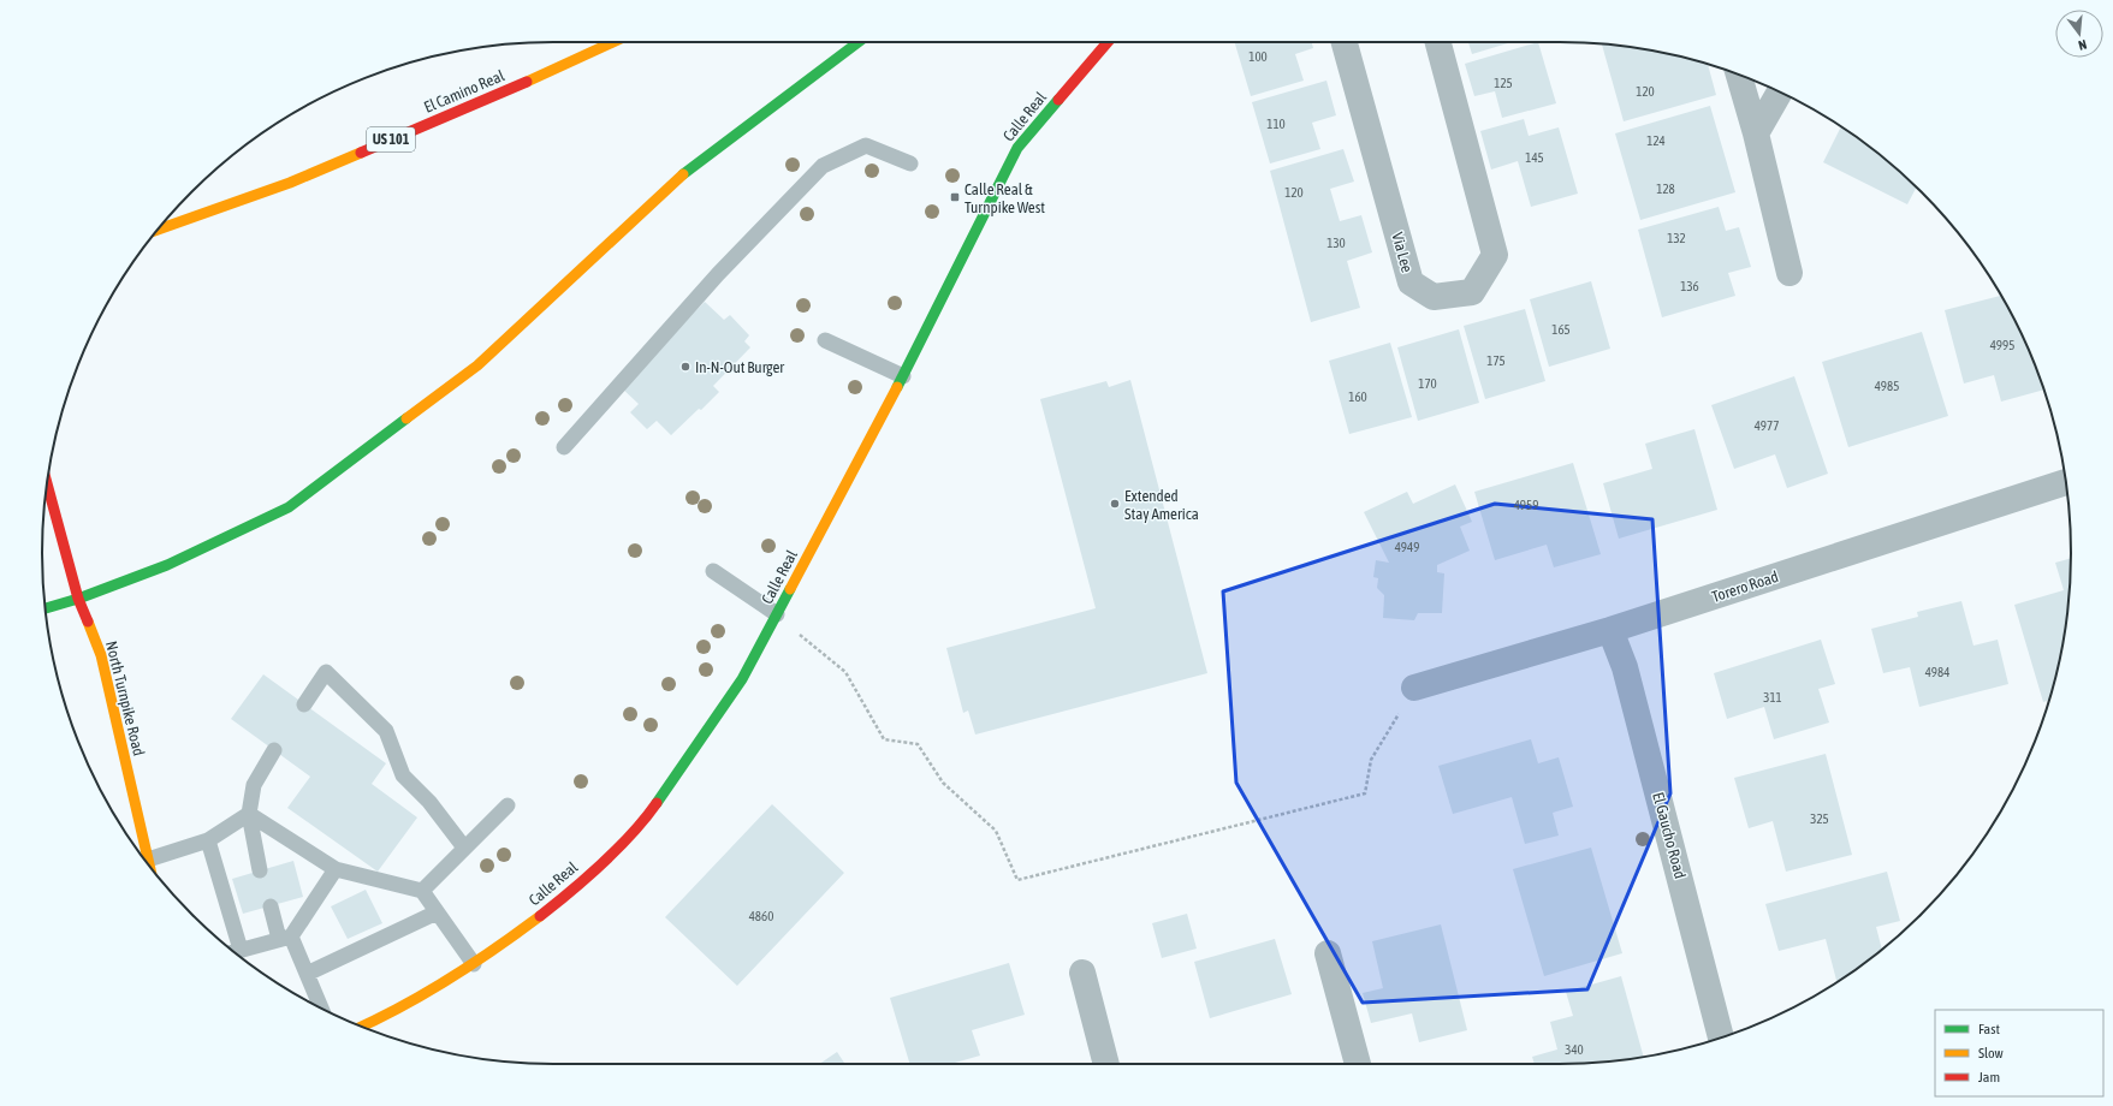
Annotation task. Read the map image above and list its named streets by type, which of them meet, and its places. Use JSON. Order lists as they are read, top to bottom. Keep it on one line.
{"streets":{"main road":["El Camino Real","Calle Real","US 101","North Turnpike Road"],"street":["Via Lee","Torero Road","El Gaucho Road"]},"crossings":[["Torero Road","El Gaucho Road"]],"places":{"transit":["Calle Real & Turnpike West"],"other":["In-N-Out Burger","Extended Stay America"]},"house_numbers":["100","125","120","110","124","145","128","120","132","130","136","165","4995","175","170","4985","160","4977","4959","4949","4984","311","325","4860","340"],"legend":["Fast","Slow","Jam"],"north":"bottom"}
